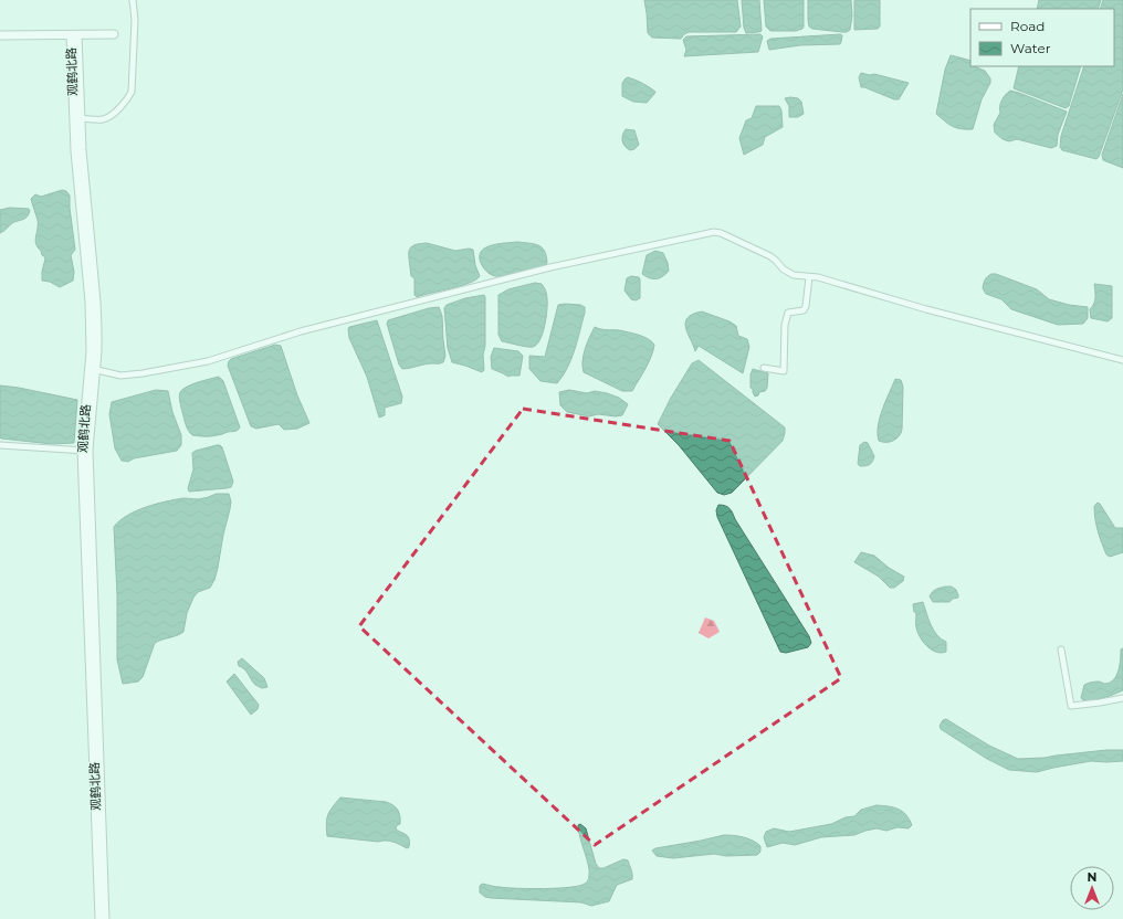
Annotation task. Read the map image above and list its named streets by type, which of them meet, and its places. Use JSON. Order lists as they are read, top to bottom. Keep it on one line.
{"streets":{"street":["观鹤北路"]},"legend":["Road","Water"],"north":"top"}
